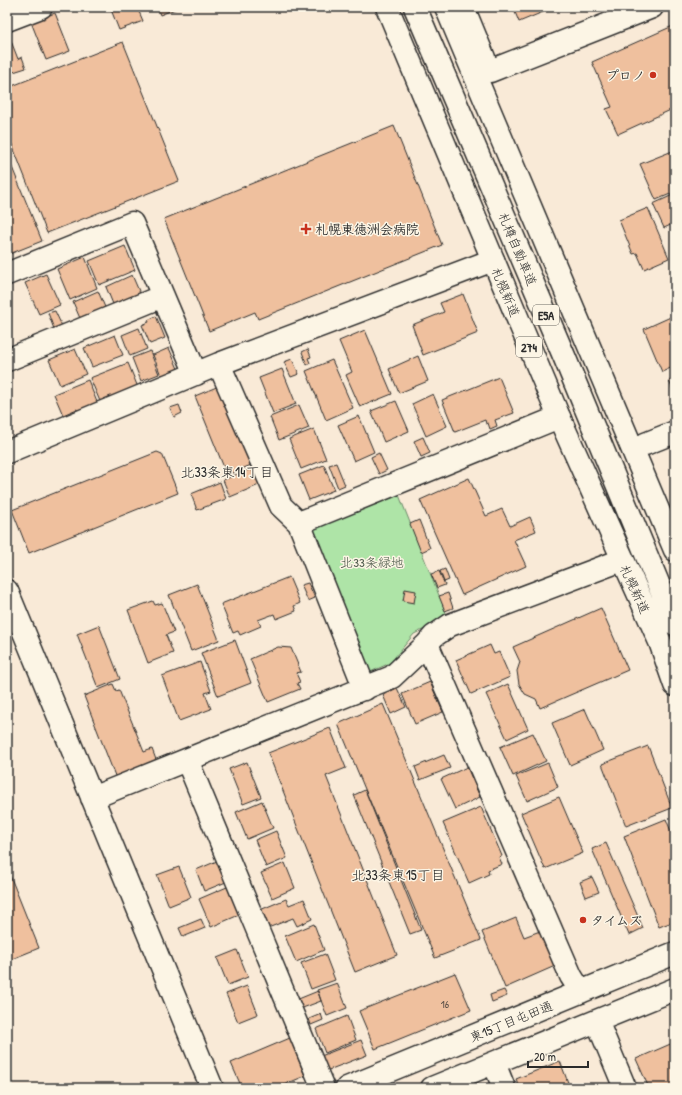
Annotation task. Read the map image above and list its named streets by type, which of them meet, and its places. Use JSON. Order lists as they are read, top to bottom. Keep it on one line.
{"streets":{"main road":["札樽自動車道","札幌新道","E5A","274","東15丁目屯田通"]},"districts":["北33条東14丁目","北33条東15丁目"],"parks":["北33条緑地"],"places":{"other":["プロノ","タイムズ"],"health":["札幌東徳洲会病院"]},"house_numbers":["16"],"scale_bar":"20 m"}
